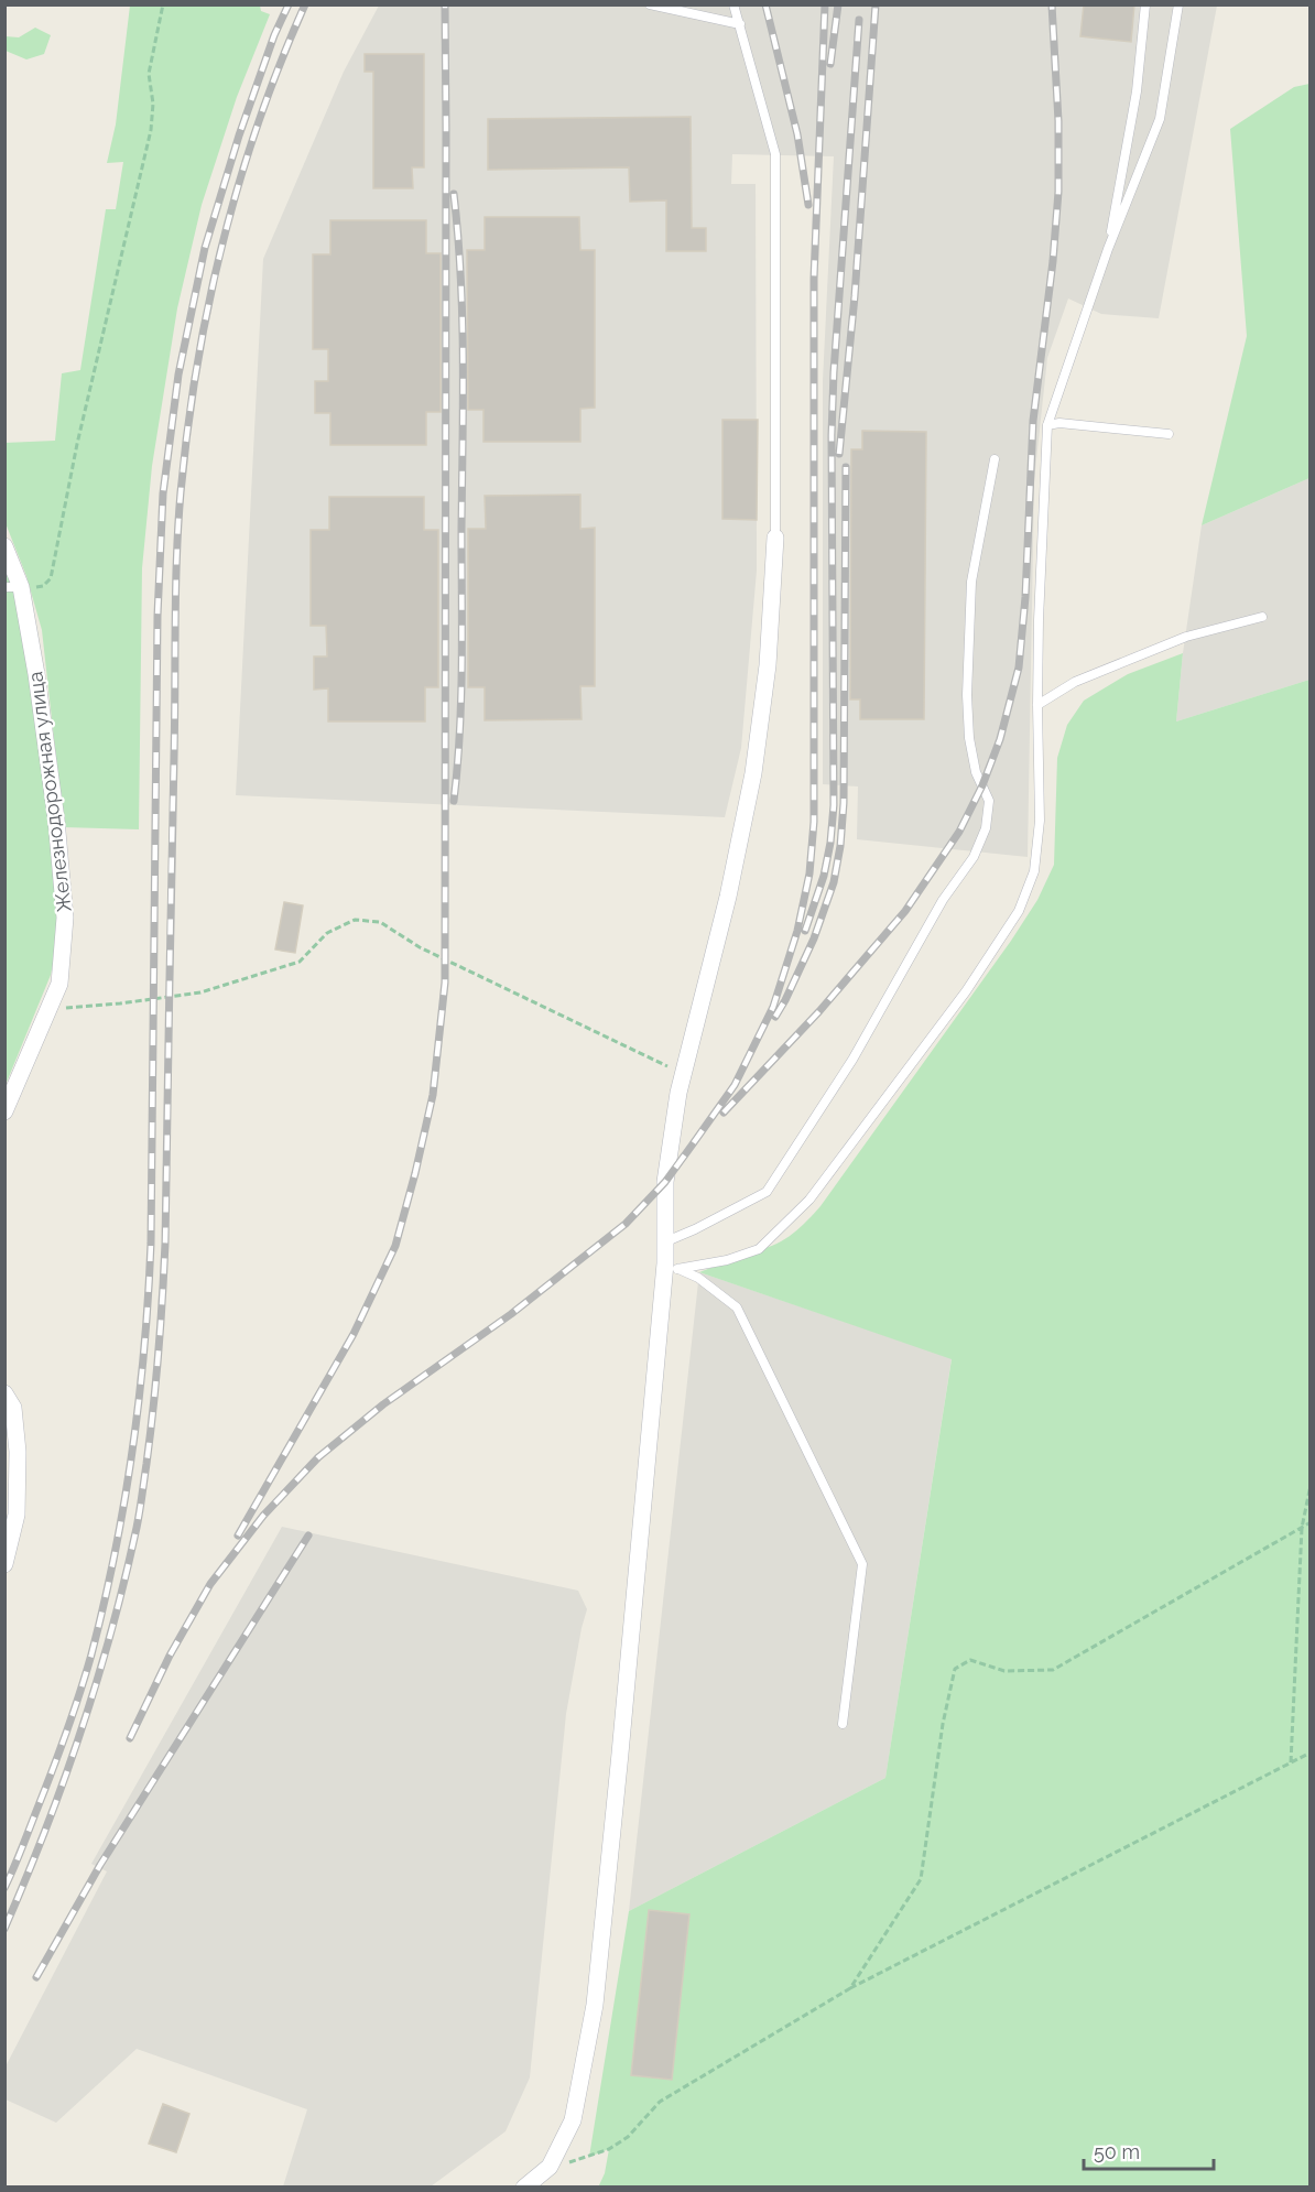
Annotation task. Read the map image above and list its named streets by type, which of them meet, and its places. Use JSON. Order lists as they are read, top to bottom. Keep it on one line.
{"streets":{"street":["Железнодорожная улица"]},"scale_bar":"50 m"}
